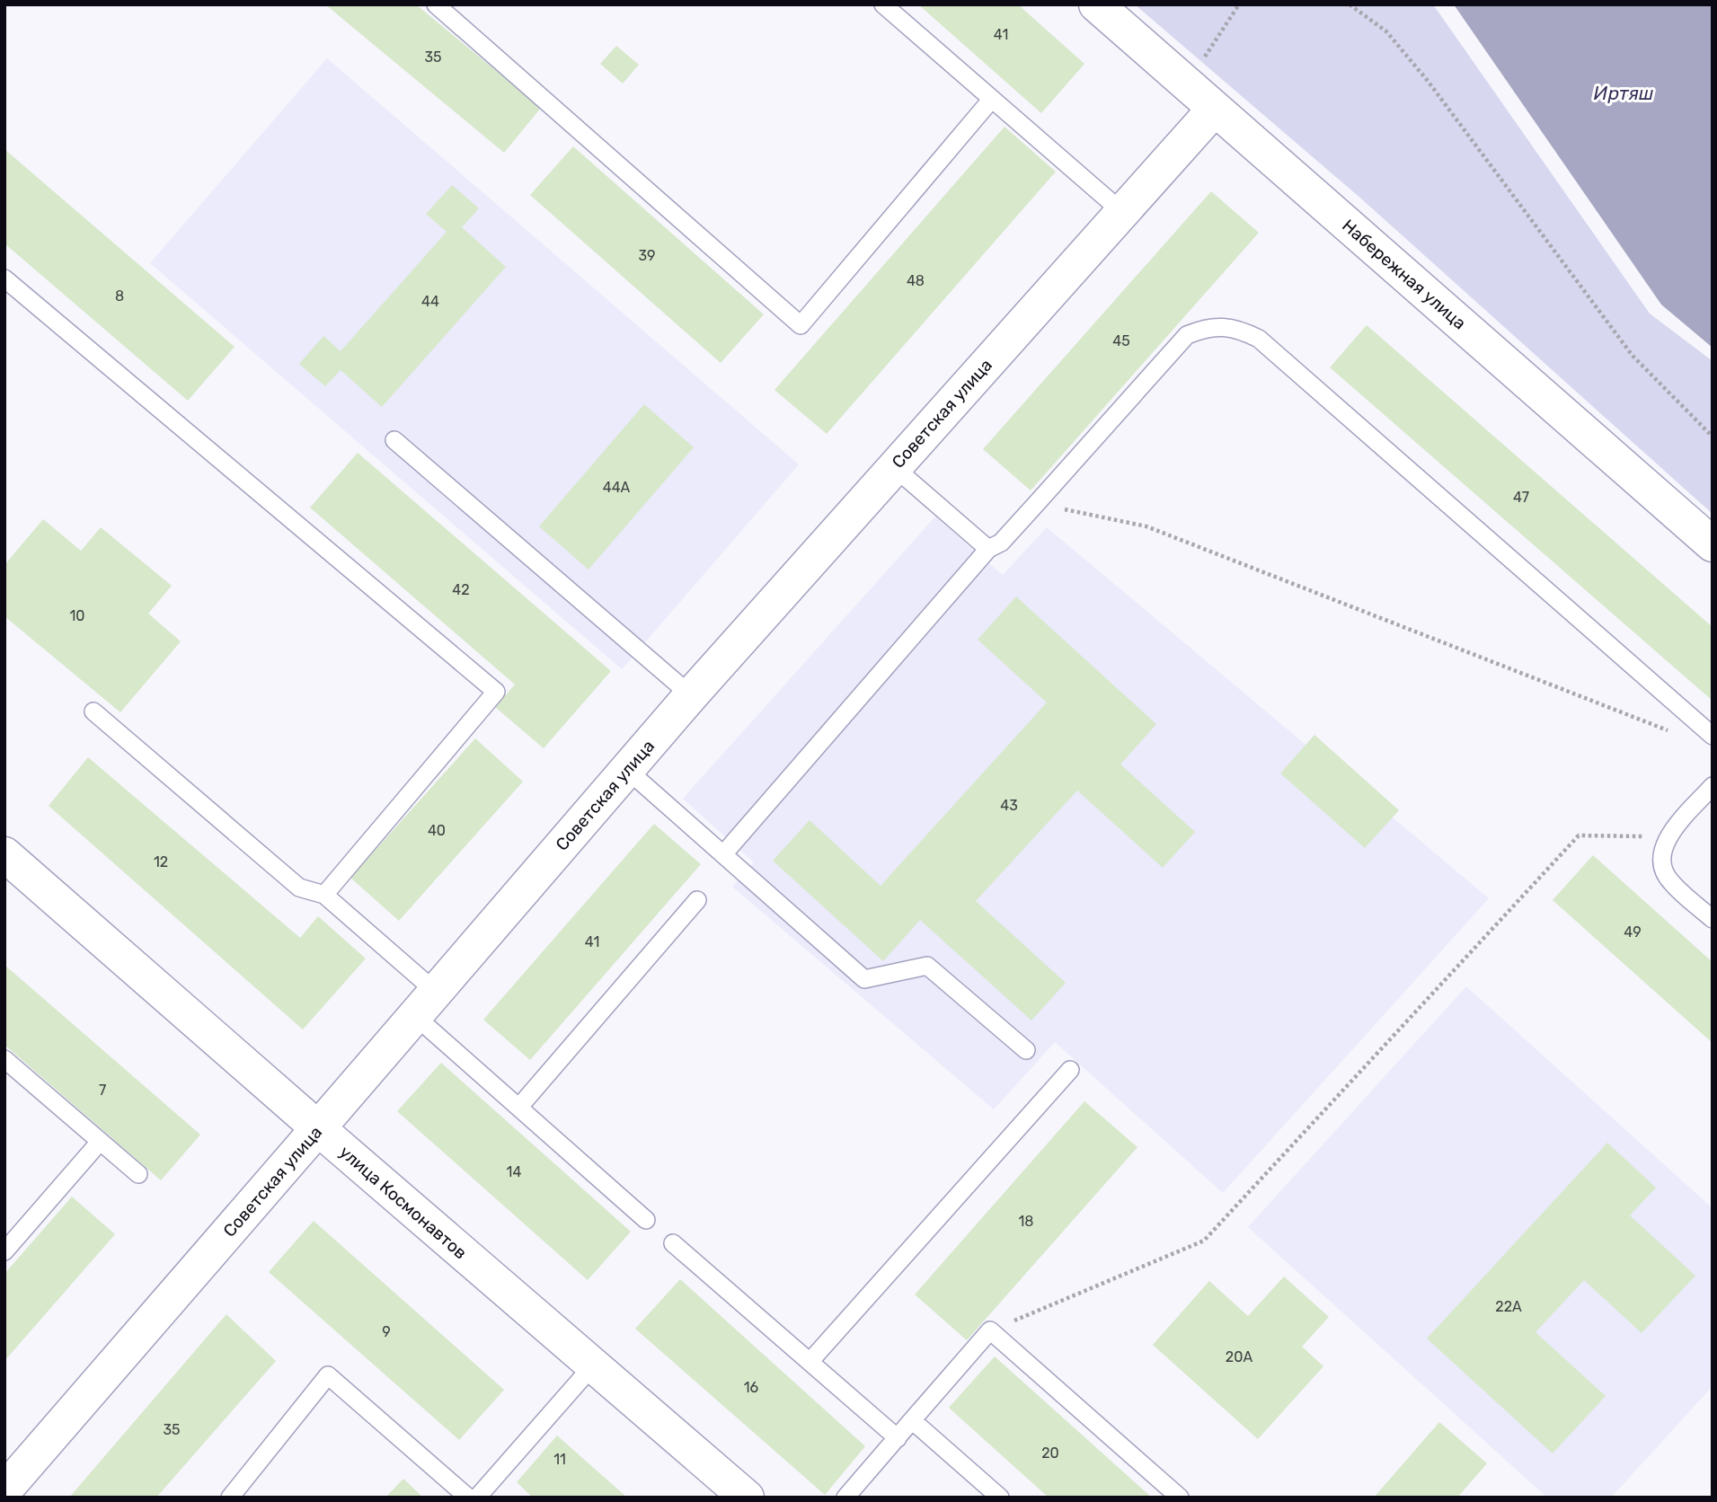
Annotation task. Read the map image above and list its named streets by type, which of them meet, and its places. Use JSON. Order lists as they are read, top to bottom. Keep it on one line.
{"streets":{"street":["Набережная улица","Советская улица","улица Космонавтов"]},"crossings":[["Набережная улица","Советская улица"],["Советская улица","улица Космонавтов"]],"water":["Иртяш"],"house_numbers":["41","35","39","48","8","44","45","44А","47","42","10","43","40","12","49","41","7","14","18","22А","9","20А","16","35","20","11"]}
